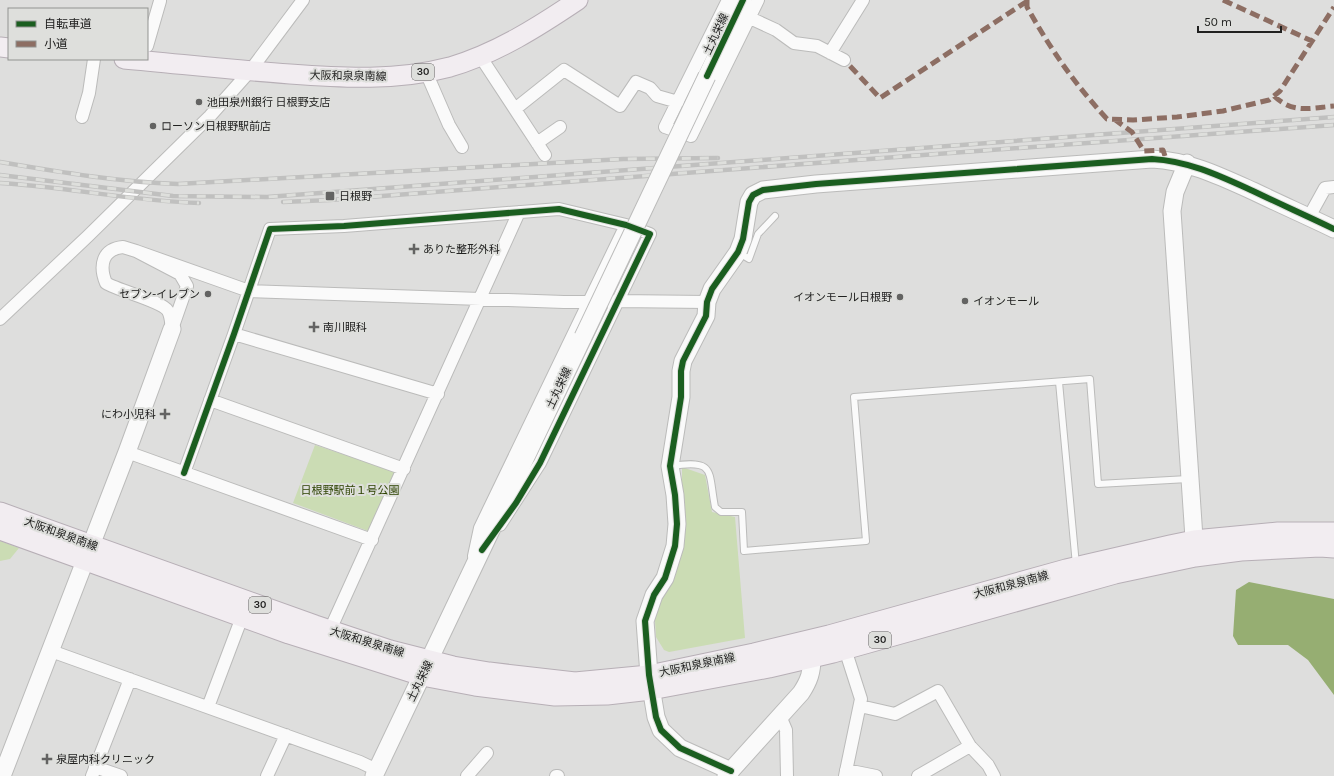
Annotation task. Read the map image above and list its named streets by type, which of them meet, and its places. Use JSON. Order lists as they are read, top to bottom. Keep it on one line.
{"streets":{"main road":["30","大阪和泉泉南線"],"street":["土丸栄線"]},"crossings":[["土丸栄線","大阪和泉泉南線"]],"parks":["日根野駅前１号公園"],"places":{"other":["池田泉州銀行 日根野支店","ローソン日根野駅前店","セブン-イレブン","イオンモール日根野","イオンモール"],"transit":["日根野"],"health":["ありた整形外科","南川眼科","にわ小児科","泉屋内科クリニック"]},"legend":["自転車道","小道"],"scale_bar":"50 m"}
